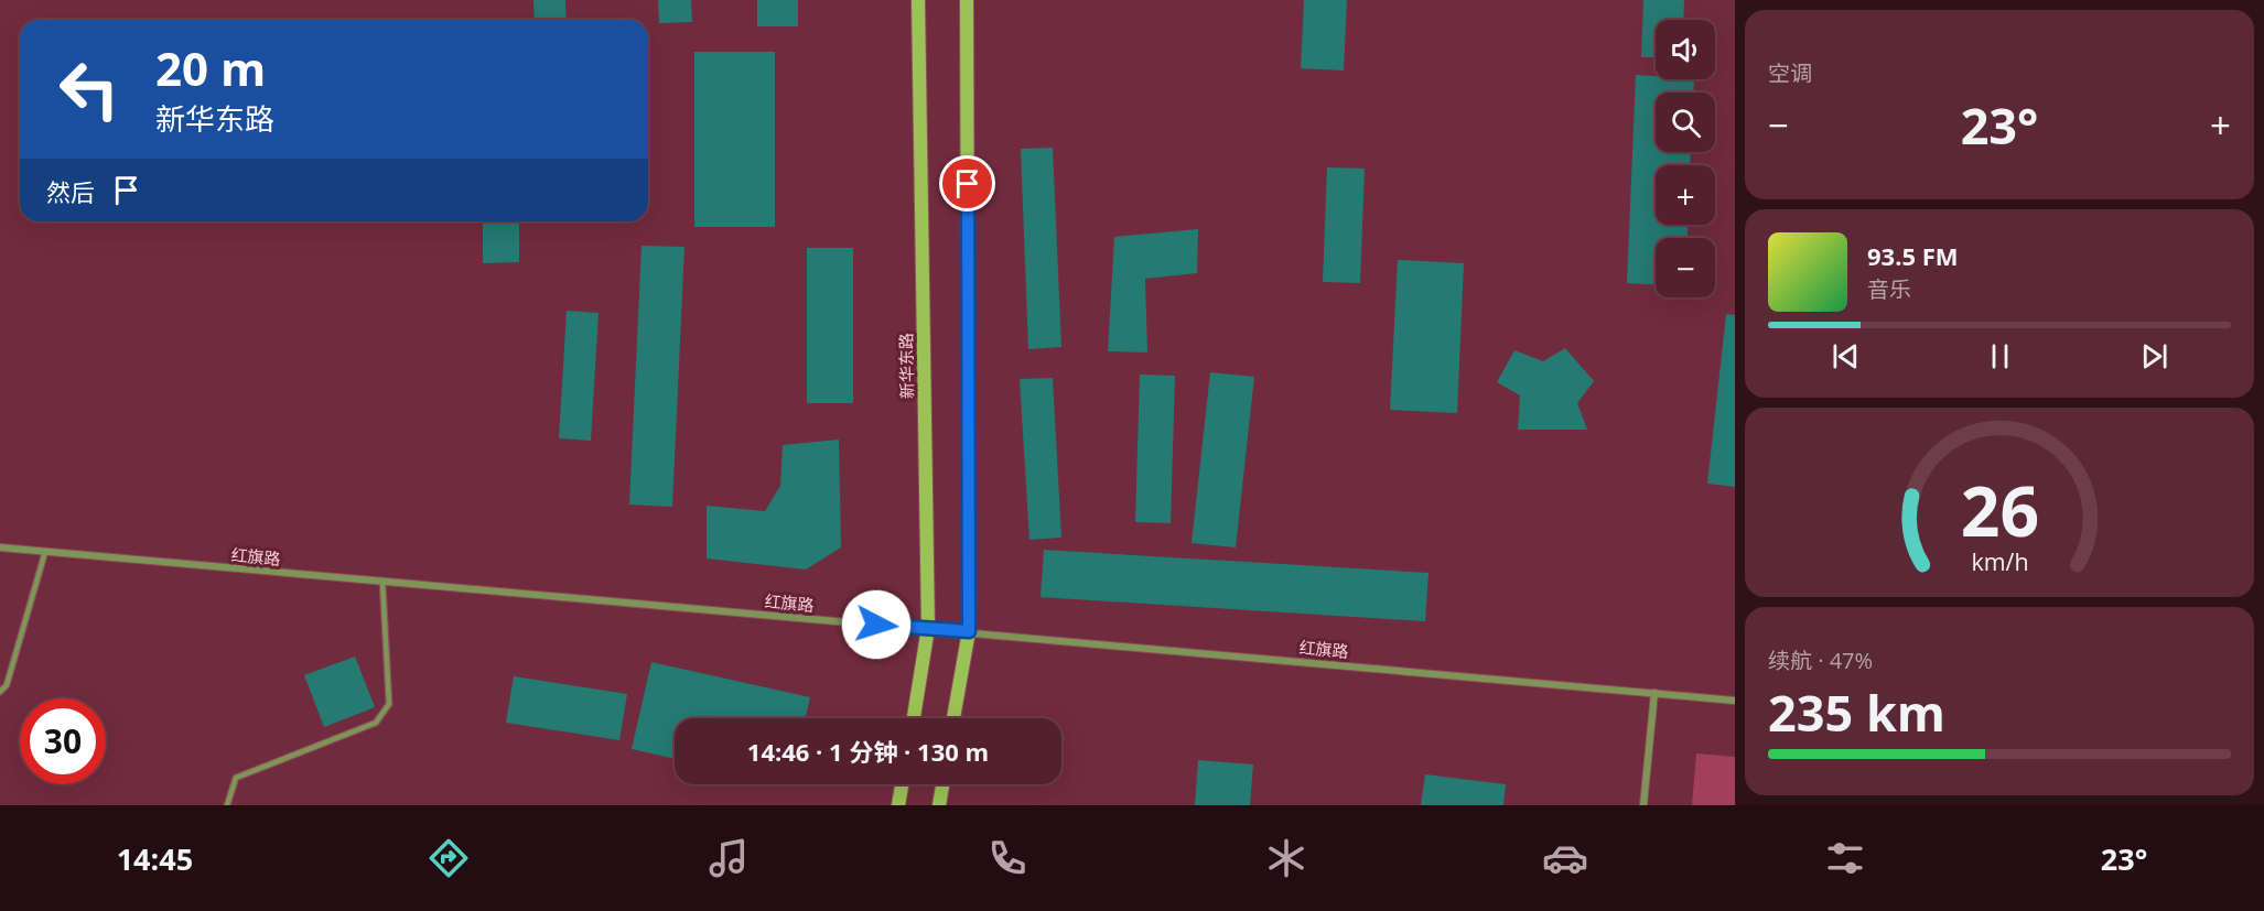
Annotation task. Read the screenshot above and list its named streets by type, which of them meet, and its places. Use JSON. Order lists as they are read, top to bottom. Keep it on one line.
{"streets":{"main road":["新华东路"],"street":["红旗路"]},"crossings":[["新华东路","红旗路"]],"page":{"tile":["空调",["续航 · 47%","235 km"]],"map_buttons":["+","−"],"turn":["20 m","新华东路"],"heat":["−","23°","+"],"then":"然后","song":["93.5 FM","音乐"],"limit":"30","trip":"14:46 · 1 分钟 · 130 m","tabs":["14:45","23°"],"gauge":["26","km/h"]}}
